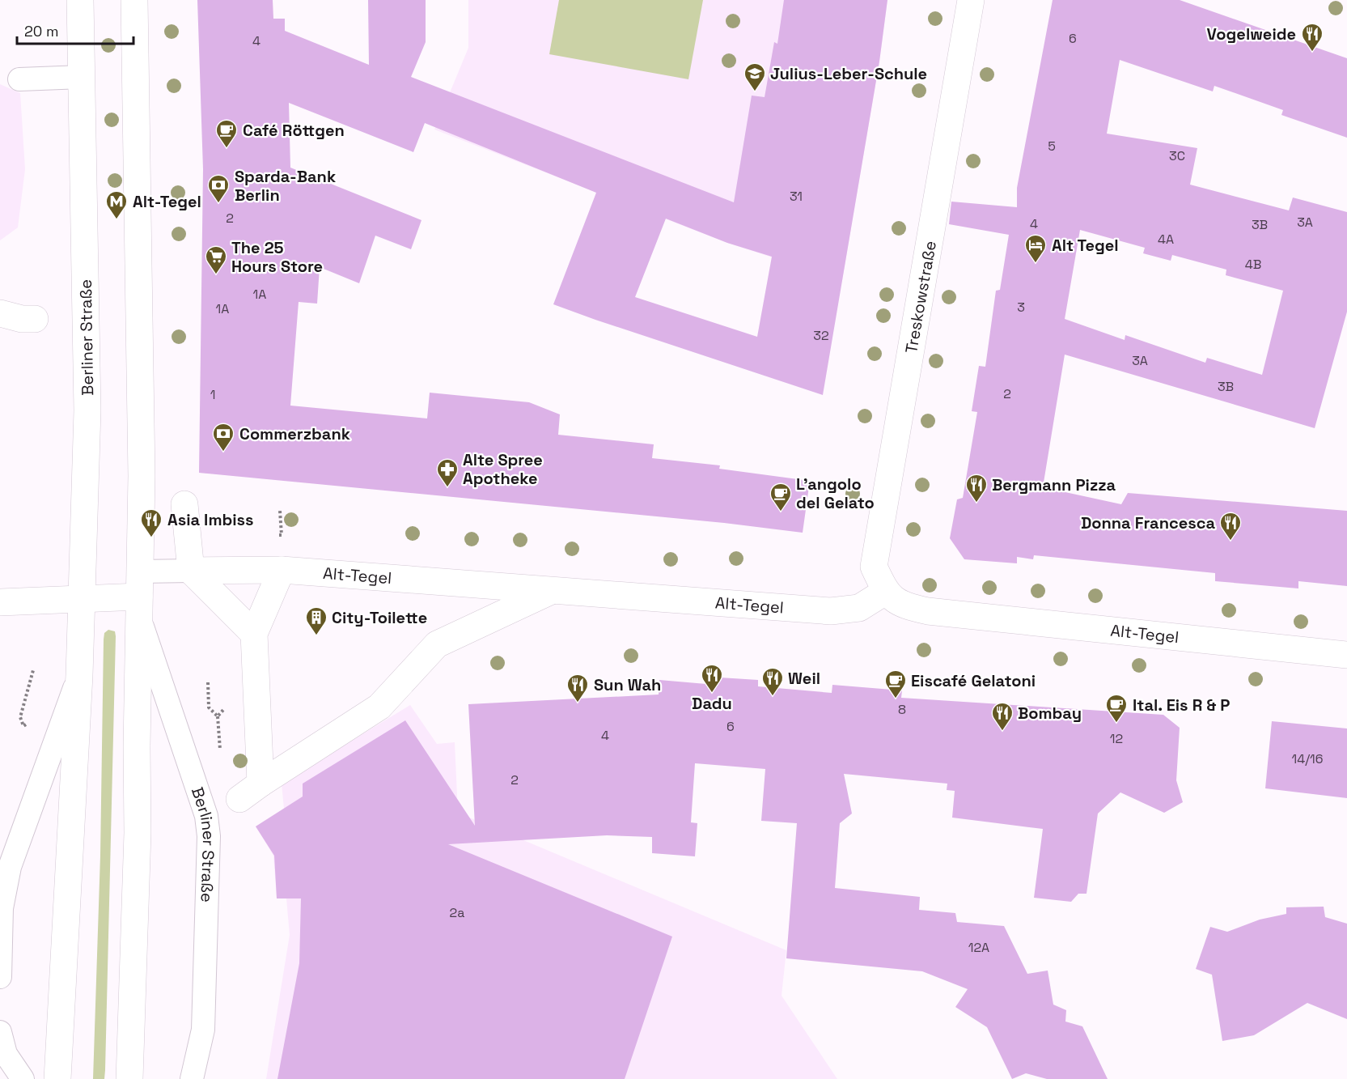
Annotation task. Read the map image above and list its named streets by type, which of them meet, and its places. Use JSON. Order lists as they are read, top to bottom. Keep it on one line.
{"streets":{"street":["Treskowstraße","Berliner Straße","Alt-Tegel"]},"crossings":[["Treskowstraße","Alt-Tegel"],["Berliner Straße","Alt-Tegel"]],"places":{"restaurant":["Vogelweide","Bergmann Pizza","Asia Imbiss","Donna Francesca","Dadu","Weil","Sun Wah","Bombay"],"school or university":["Julius-Leber-Schule"],"cafe":["Café Röttgen","L’angolo del Gelato","Eiscafé Gelatoni","Ital. Eis R & P"],"bank":["Sparda-Bank Berlin","Commerzbank"],"metro station":["Alt-Tegel"],"hotel":["Alt Tegel"],"supermarket":["The 25 Hours Store"],"pharmacy":["Alte Spree Apotheke"],"building":["City-Toilette"]},"house_numbers":["6","4","5","3C","31","2","3A","4","3B","4A","4B","1A","3","1A","32","3A","3B","2","1","8","6","4","12","14/16","2","2a","12A"],"scale_bar":"20 m"}
